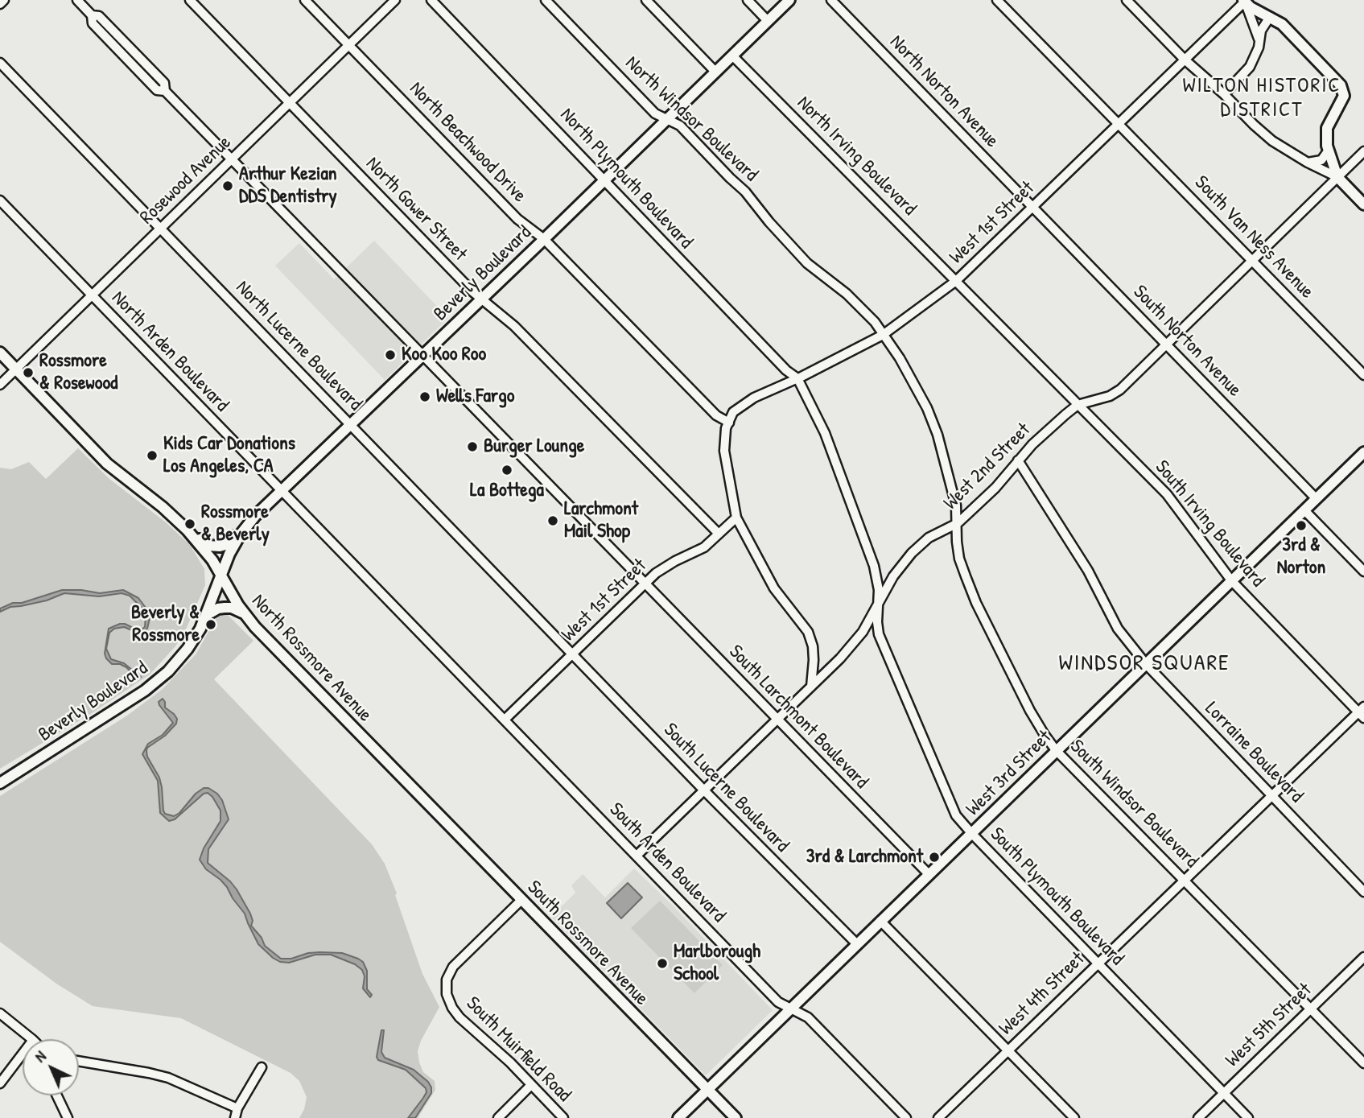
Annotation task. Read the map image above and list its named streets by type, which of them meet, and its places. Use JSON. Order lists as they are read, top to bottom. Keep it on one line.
{"streets":{"main road":["Beverly Boulevard","North Rossmore Avenue","West 3rd Street","South Rossmore Avenue"],"street":["North Norton Avenue","North Windsor Boulevard","North Beachwood Drive","North Irving Boulevard","North Plymouth Boulevard","Rosewood Avenue","North Gower Street","West 1st Street","South Van Ness Avenue","South Norton Avenue","North Lucerne Boulevard","North Arden Boulevard","West 2nd Street","South Irving Boulevard","South Larchmont Boulevard","Lorraine Boulevard","South Lucerne Boulevard","South Windsor Boulevard","South Arden Boulevard","South Plymouth Boulevard","West 4th Street","West 5th Street","South Muirfield Road"]},"crossings":[["North Norton Avenue","West 1st Street"],["North Norton Avenue","South Norton Avenue"],["North Windsor Boulevard","West 1st Street"],["North Windsor Boulevard","Beverly Boulevard"],["North Windsor Boulevard","South Windsor Boulevard"],["North Beachwood Drive","Rosewood Avenue"],["North Beachwood Drive","West 1st Street"],["North Beachwood Drive","Beverly Boulevard"],["North Irving Boulevard","West 1st Street"],["North Irving Boulevard","Beverly Boulevard"],["North Irving Boulevard","South Irving Boulevard"],["North Plymouth Boulevard","West 1st Street"],["North Plymouth Boulevard","Beverly Boulevard"],["North Plymouth Boulevard","South Plymouth Boulevard"],["Rosewood Avenue","North Gower Street"],["Rosewood Avenue","North Lucerne Boulevard"],["Rosewood Avenue","North Arden Boulevard"],["Rosewood Avenue","North Rossmore Avenue"],["Rosewood Avenue","South Larchmont Boulevard"],["North Gower Street","West 1st Street"],["North Gower Street","Beverly Boulevard"],["West 1st Street","South Van Ness Avenue"],["West 1st Street","South Norton Avenue"],["West 1st Street","North Lucerne Boulevard"],["West 1st Street","North Arden Boulevard"],["West 1st Street","South Irving Boulevard"],["West 1st Street","South Larchmont Boulevard"],["West 1st Street","South Lucerne Boulevard"],["West 1st Street","South Windsor Boulevard"],["West 1st Street","South Arden Boulevard"],["West 1st Street","South Plymouth Boulevard"],["South Van Ness Avenue","West 2nd Street"],["Beverly Boulevard","North Lucerne Boulevard"],["Beverly Boulevard","North Arden Boulevard"],["Beverly Boulevard","North Rossmore Avenue"],["Beverly Boulevard","South Larchmont Boulevard"],["South Norton Avenue","West 2nd Street"],["South Norton Avenue","West 3rd Street"],["North Lucerne Boulevard","South Lucerne Boulevard"],["North Arden Boulevard","South Arden Boulevard"],["West 2nd Street","South Irving Boulevard"],["West 2nd Street","South Larchmont Boulevard"],["West 2nd Street","Lorraine Boulevard"],["West 2nd Street","South Lucerne Boulevard"],["West 2nd Street","South Windsor Boulevard"],["West 2nd Street","South Arden Boulevard"],["West 2nd Street","South Plymouth Boulevard"],["South Irving Boulevard","West 3rd Street"],["South Irving Boulevard","West 4th Street"],["North Rossmore Avenue","South Rossmore Avenue"],["South Larchmont Boulevard","West 3rd Street"],["Lorraine Boulevard","West 3rd Street"],["Lorraine Boulevard","West 4th Street"],["West 3rd Street","South Lucerne Boulevard"],["West 3rd Street","South Windsor Boulevard"],["West 3rd Street","South Arden Boulevard"],["West 3rd Street","South Plymouth Boulevard"],["West 3rd Street","South Rossmore Avenue"],["South Windsor Boulevard","West 4th Street"],["South Windsor Boulevard","West 5th Street"],["South Plymouth Boulevard","West 4th Street"],["South Plymouth Boulevard","West 5th Street"],["South Rossmore Avenue","South Muirfield Road"]],"districts":["WILTON HISTORIC DISTRICT","WINDSOR SQUARE"],"places":["Arthur Kezian DDS Dentistry","Koo Koo Roo","Rossmore & Rosewood","Wells Fargo","Burger Lounge","Kids Car Donations Los Angeles, CA","La Bottega","Larchmont Mail Shop","Rossmore & Beverly","3rd & Norton","Beverly & Rossmore","3rd & Larchmont","Marlborough School"],"north":"top left"}
